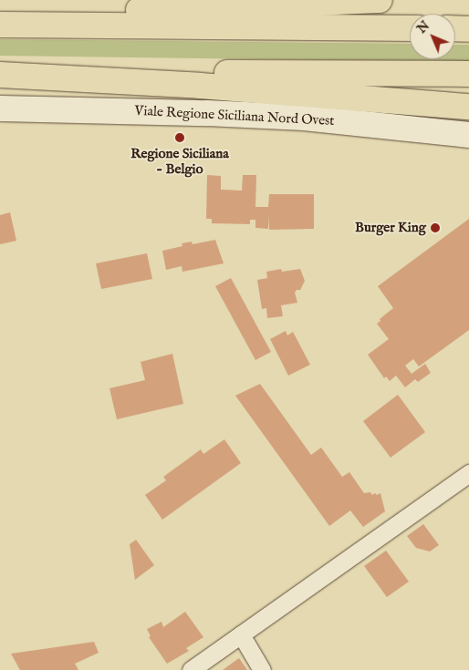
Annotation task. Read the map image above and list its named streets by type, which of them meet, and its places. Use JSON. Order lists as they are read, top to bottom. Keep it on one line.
{"streets":{"street":["Viale Regione Siciliana Nord Ovest"]},"places":["Regione Siciliana - Belgio","Burger King"],"north":"top left"}
